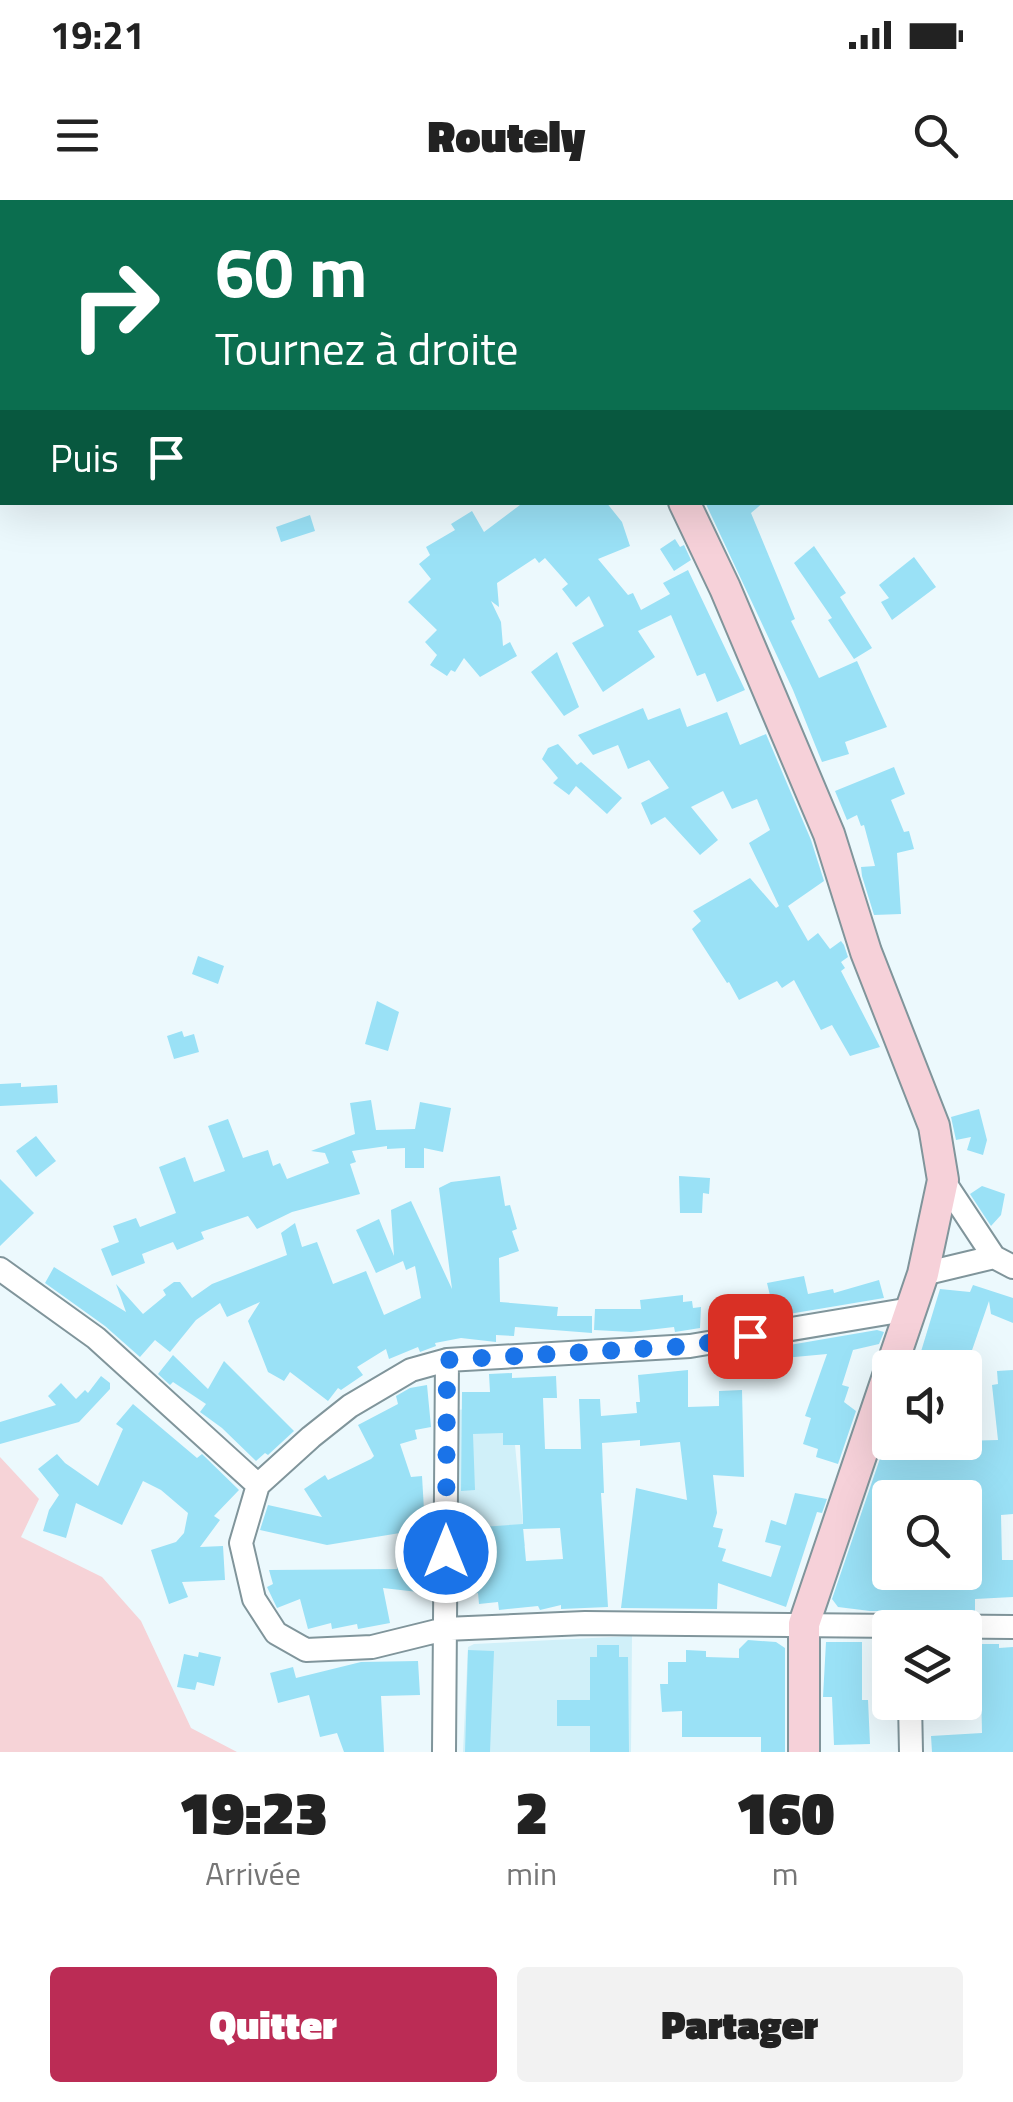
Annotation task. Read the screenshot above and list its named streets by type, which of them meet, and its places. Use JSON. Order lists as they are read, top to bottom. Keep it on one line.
{"page":{"status":"19:21","header":"Routely","turn":["60 m","Tournez à droite"],"then":"Puis","eta":["19:23","Arrivée","2","min","160","m"],"buttons":["Quitter","Partager"]}}
